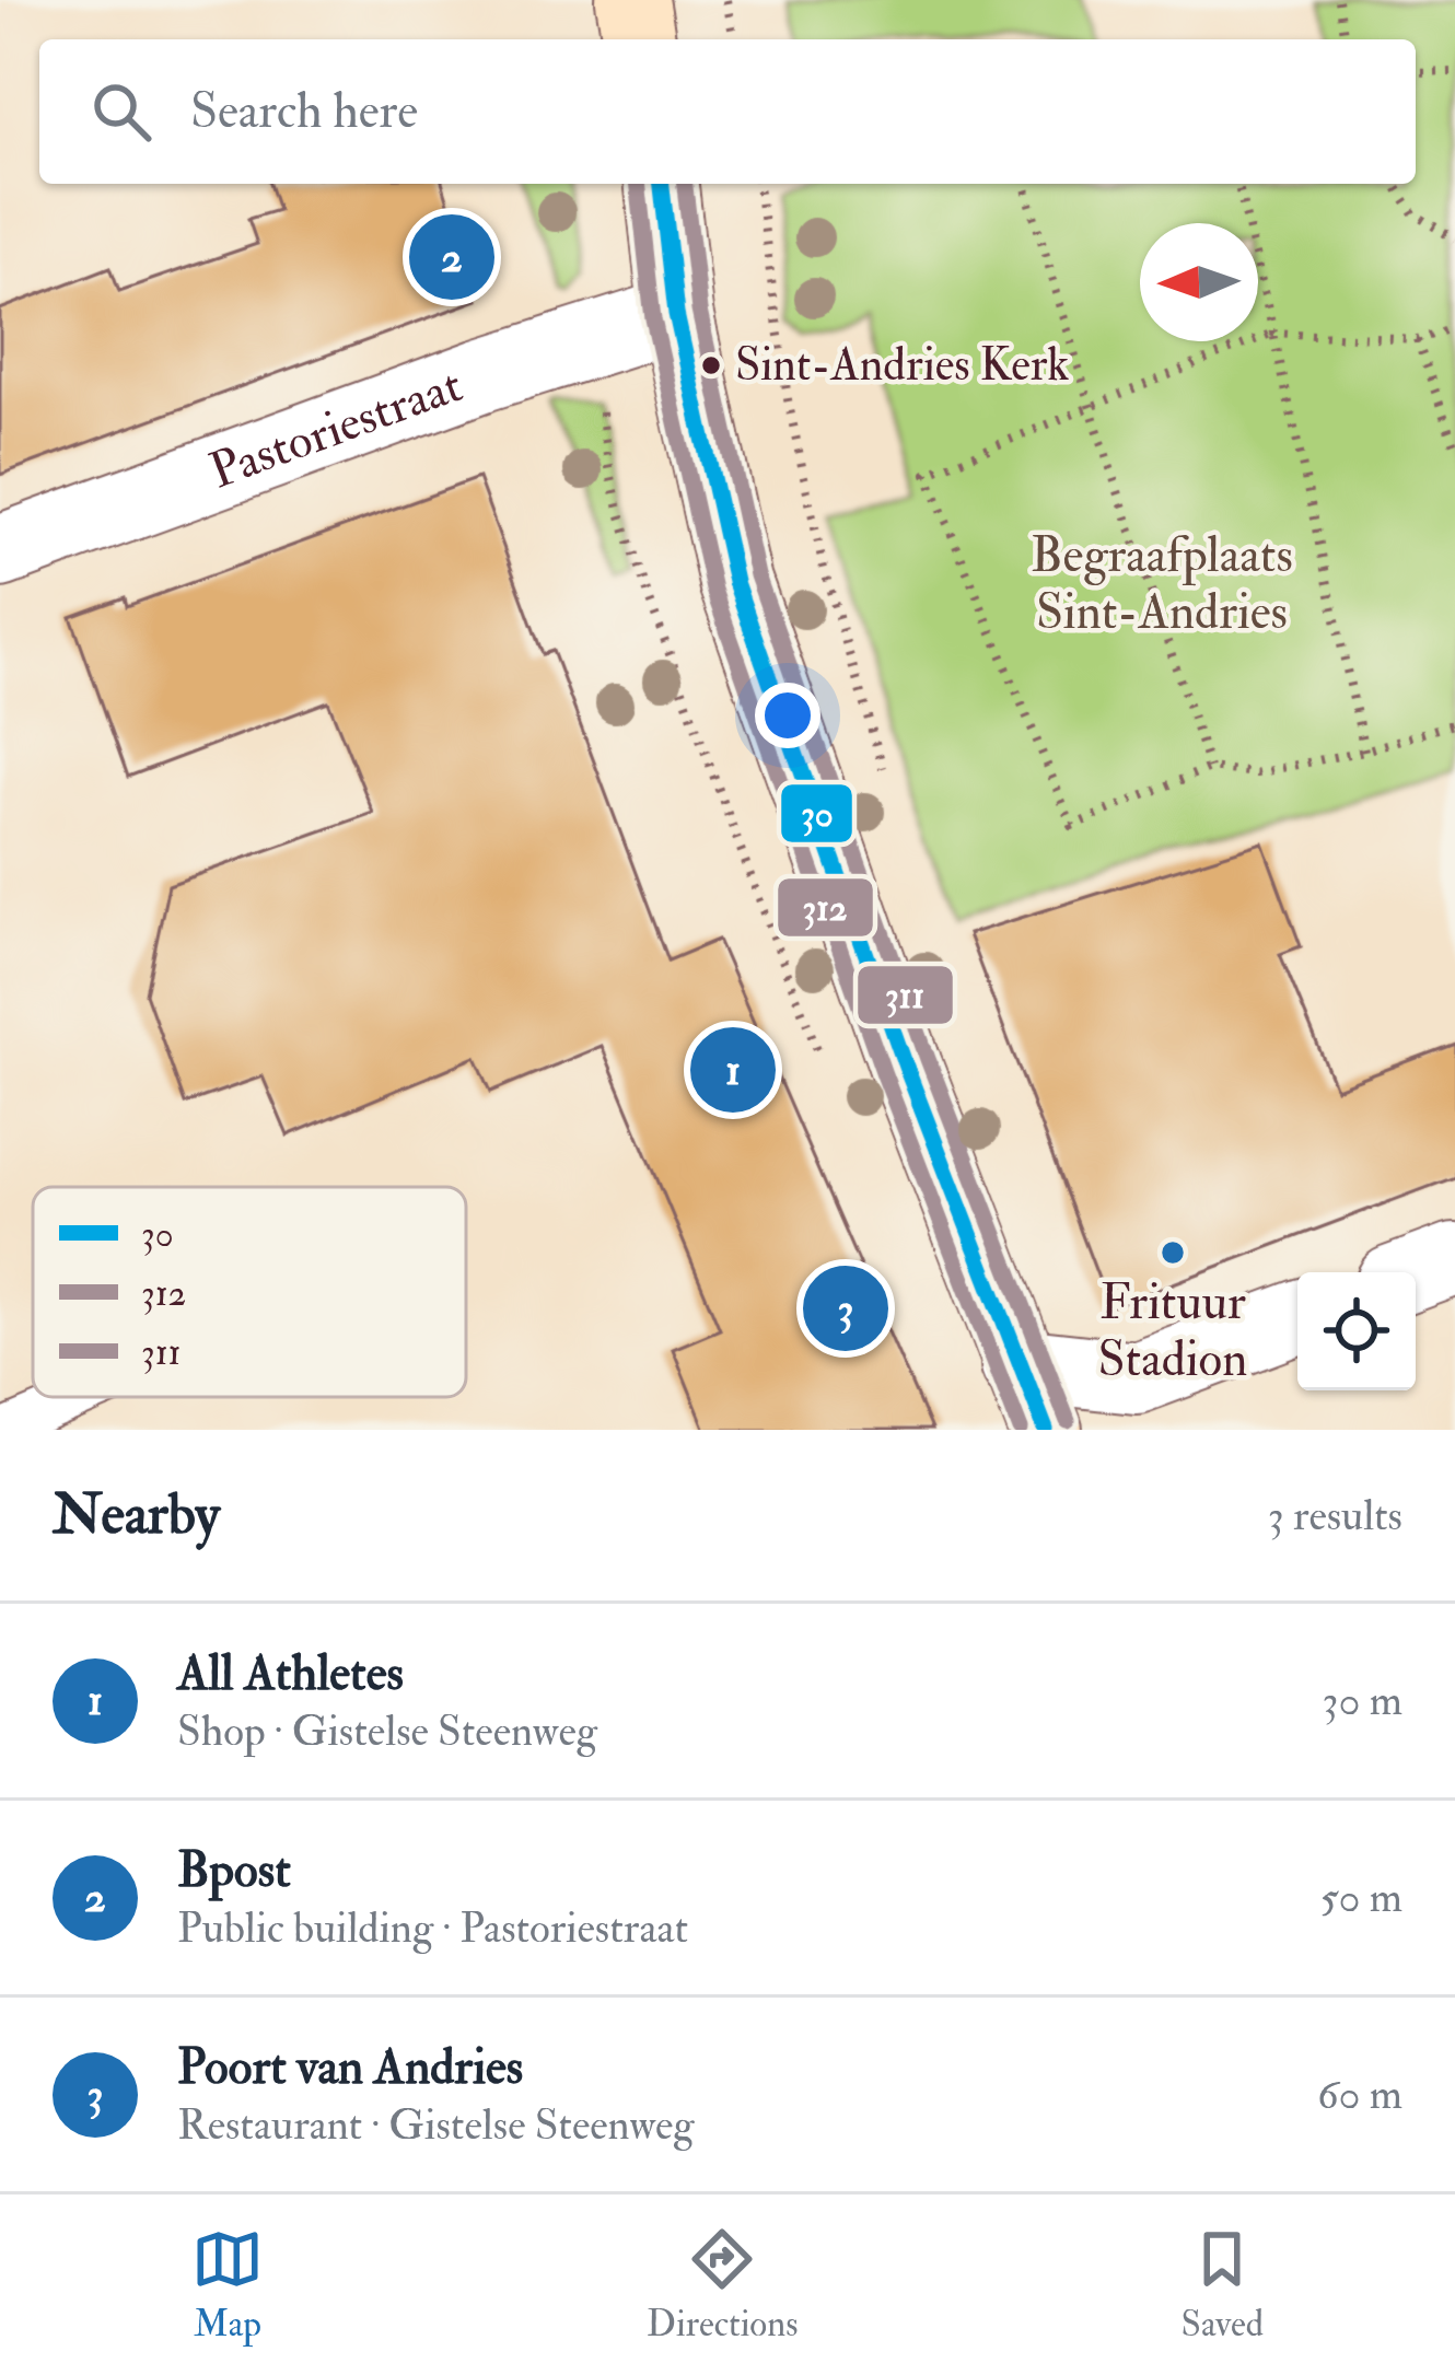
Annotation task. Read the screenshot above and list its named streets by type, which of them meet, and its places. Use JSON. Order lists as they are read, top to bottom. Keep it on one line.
{"streets":{"street":["Pastoriestraat"]},"parks":["Begraafplaats Sint-Andries"],"places":["Sint-Andries Kerk","Frituur Stadion"],"lines":["transit line 30","transit line 312","transit line 311"],"legend":["30","312","311"],"north":"left","page":{"search":"Search here","pins":["2","1","3"],"heading":["Nearby","3 results"],"list":[{"mark":"1","name":"All Athletes","note":"Shop · Gistelse Steenweg","value":"30 m"},{"mark":"2","name":"Bpost","note":"Public building · Pastoriestraat","value":"50 m"},{"mark":"3","name":"Poort van Andries","note":"Restaurant · Gistelse Steenweg","value":"60 m"}],"nav":["Map","Directions","Saved"]}}
